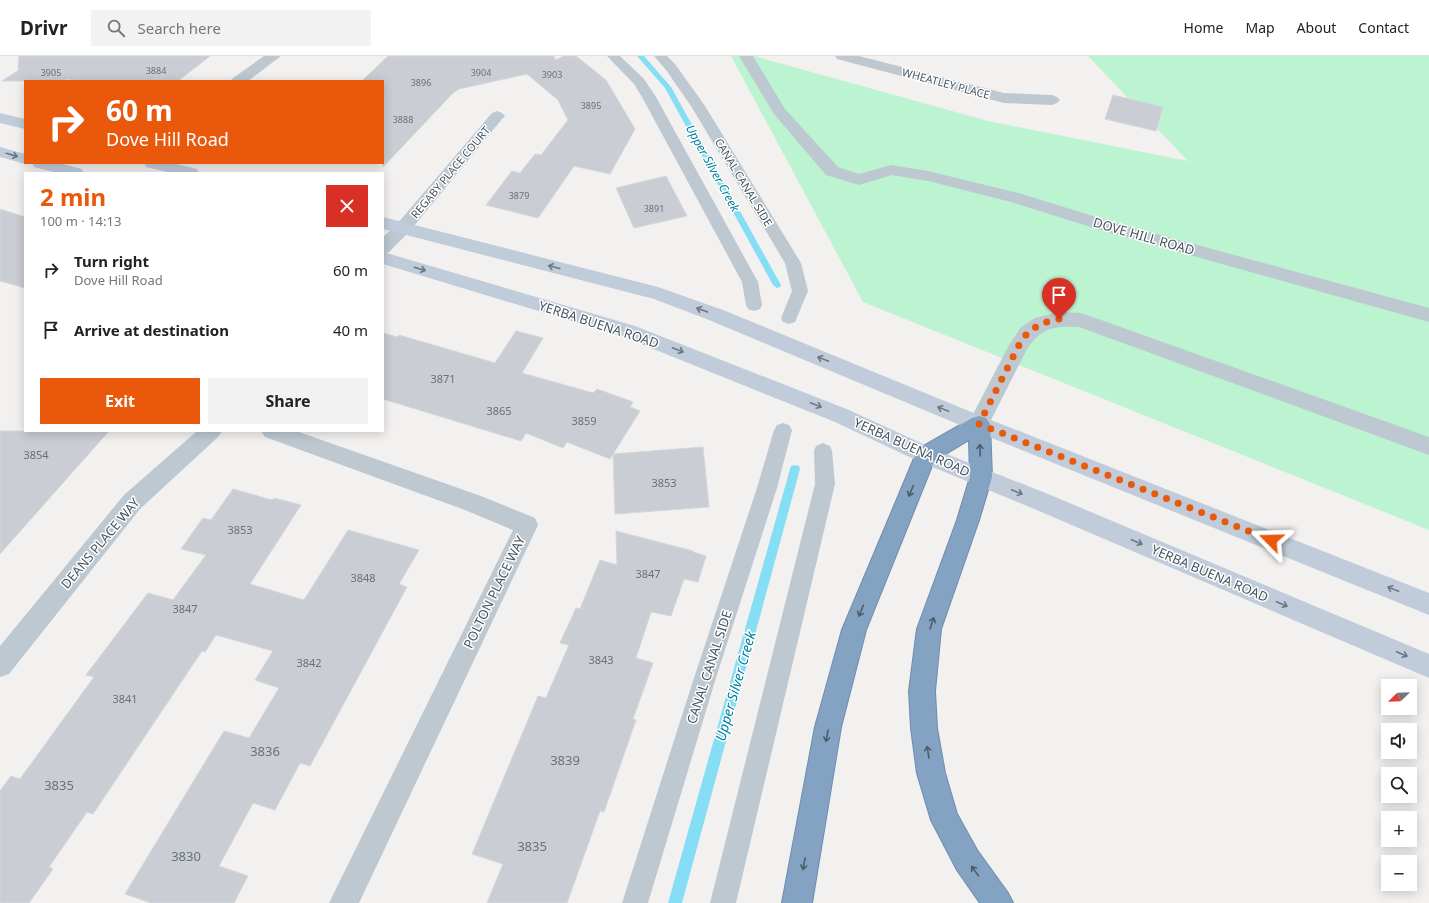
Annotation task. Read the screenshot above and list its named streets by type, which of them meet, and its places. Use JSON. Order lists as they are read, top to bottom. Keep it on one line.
{"streets":{"main road":["YERBA BUENA ROAD"],"street":["WHEATLEY PLACE","REGABY PLACE COURT","DOVE HILL ROAD","DEANS PLACE WAY","POLTON PLACE WAY"],"lane":["CANAL CANAL SIDE"]},"water":["Upper Silver Creek"],"house_numbers":["3884","3905","3904","3903","3896","3895","3888","3879","3891","3871","3865","3859","3854","3853","3853","3847","3848","3847","3843","3842","3841","3836","3839","3835","3835","3830"],"north":"bottom left","page":{"header":"Drivr","search":"Search here","nav":["Home","Map","About","Contact"],"turn":["60 m","Dove Hill Road"],"heading":["2 min","100 m · 14:13"],"list":[{"name":"Turn right","note":"Dove Hill Road","value":"60 m"},{"name":"Arrive at destination","value":"40 m"}],"buttons":["Exit","Share"],"map_buttons":["+","−"]}}
